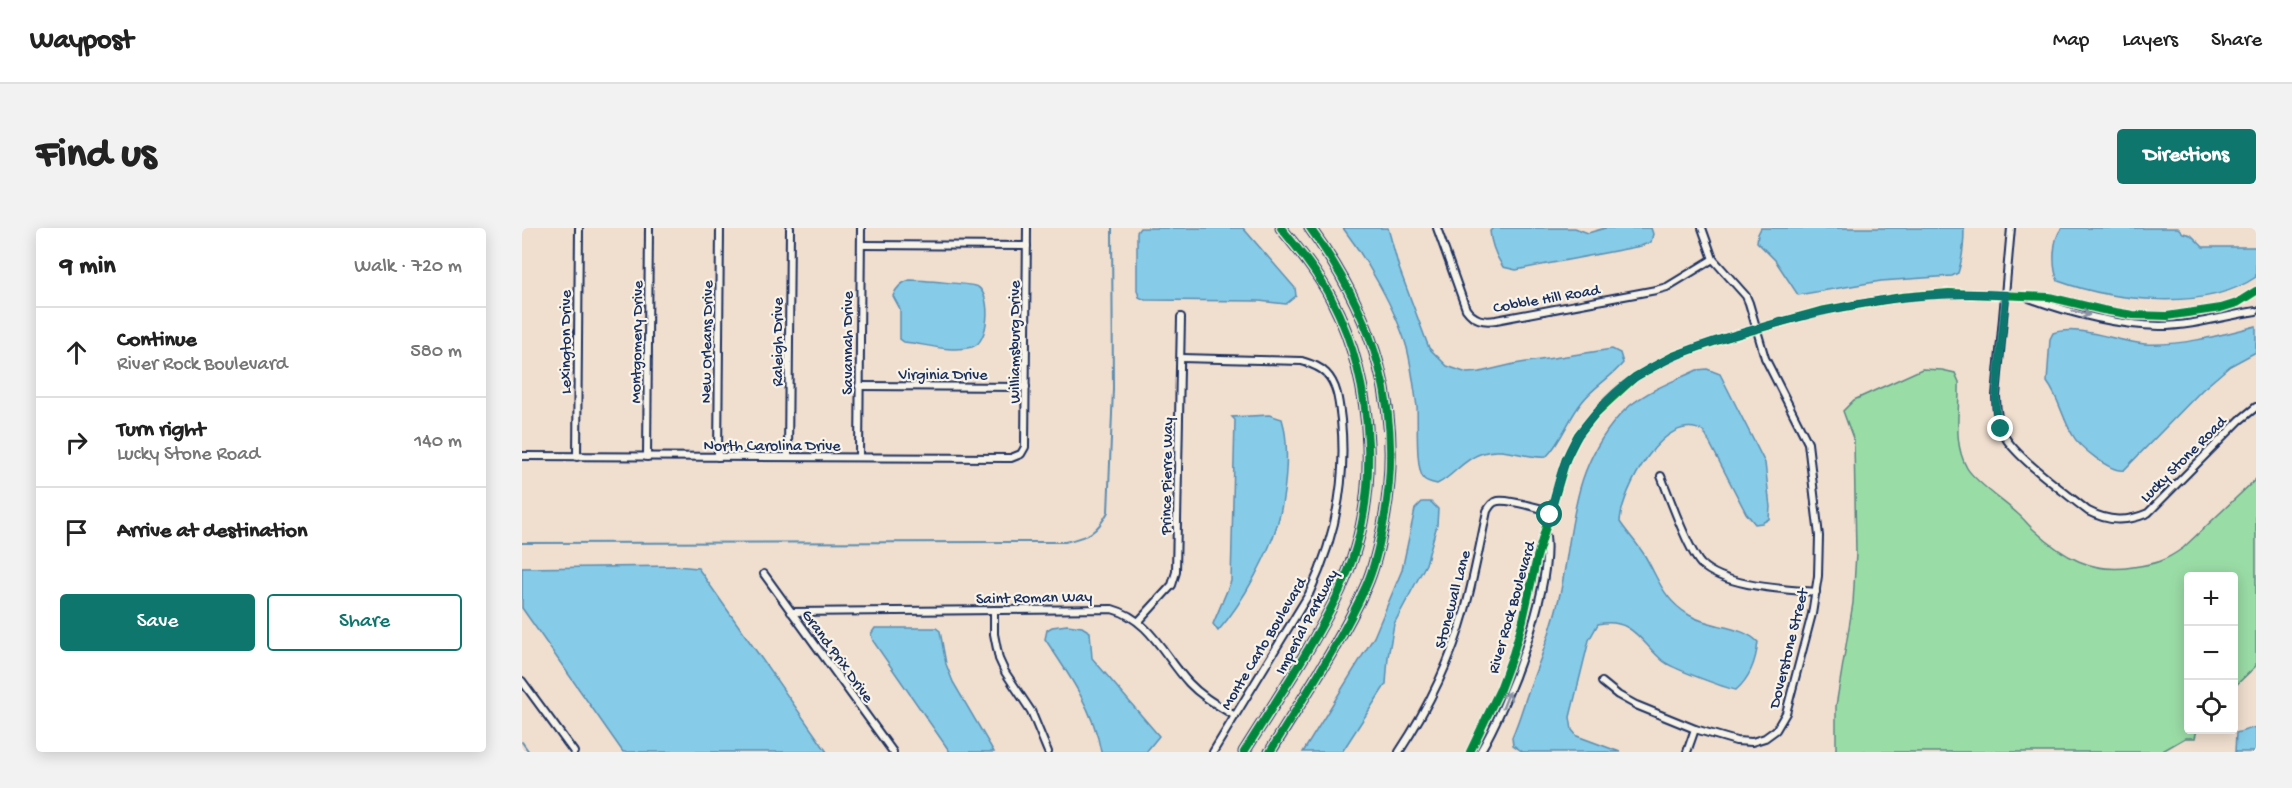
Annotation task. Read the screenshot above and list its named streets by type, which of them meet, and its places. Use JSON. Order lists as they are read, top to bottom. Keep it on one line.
{"streets":{"main road":["Imperial Parkway"],"street":["Cobble Hill Road","Lexington Drive","Montgomery Drive","New Orleans Drive","Raleigh Drive","Williamsburg Drive","Savannah Drive","Virginia Drive","North Carolina Drive","Lucky Stone Road","Prince Pierre Way","Saint Roman Way","Stonewall Lane","River Rock Boulevard","Monte Carlo Boulevard","Doverstone Street","Grand Prix Drive"]},"crossings":[["Cobble Hill Road","Doverstone Street"],["Lexington Drive","North Carolina Drive"],["Montgomery Drive","North Carolina Drive"],["New Orleans Drive","North Carolina Drive"],["Raleigh Drive","North Carolina Drive"],["Williamsburg Drive","Virginia Drive"],["Williamsburg Drive","North Carolina Drive"],["Savannah Drive","Virginia Drive"],["Savannah Drive","North Carolina Drive"],["Lucky Stone Road","River Rock Boulevard"],["Prince Pierre Way","Saint Roman Way"],["Prince Pierre Way","Monte Carlo Boulevard"],["Saint Roman Way","Monte Carlo Boulevard"],["Saint Roman Way","Grand Prix Drive"],["Stonewall Lane","River Rock Boulevard"],["River Rock Boulevard","Doverstone Street"]],"page":{"header":"Waypost","nav":["Map","Layers","Share"],"buttons":["Directions",["Save","Share"]],"title":"Find us","heading":["9 min","Walk · 720 m"],"list":[["Continue","River Rock Boulevard","580 m"],["Turn right","Lucky Stone Road","140 m"],"Arrive at destination"],"map_buttons":["+","−"]}}
